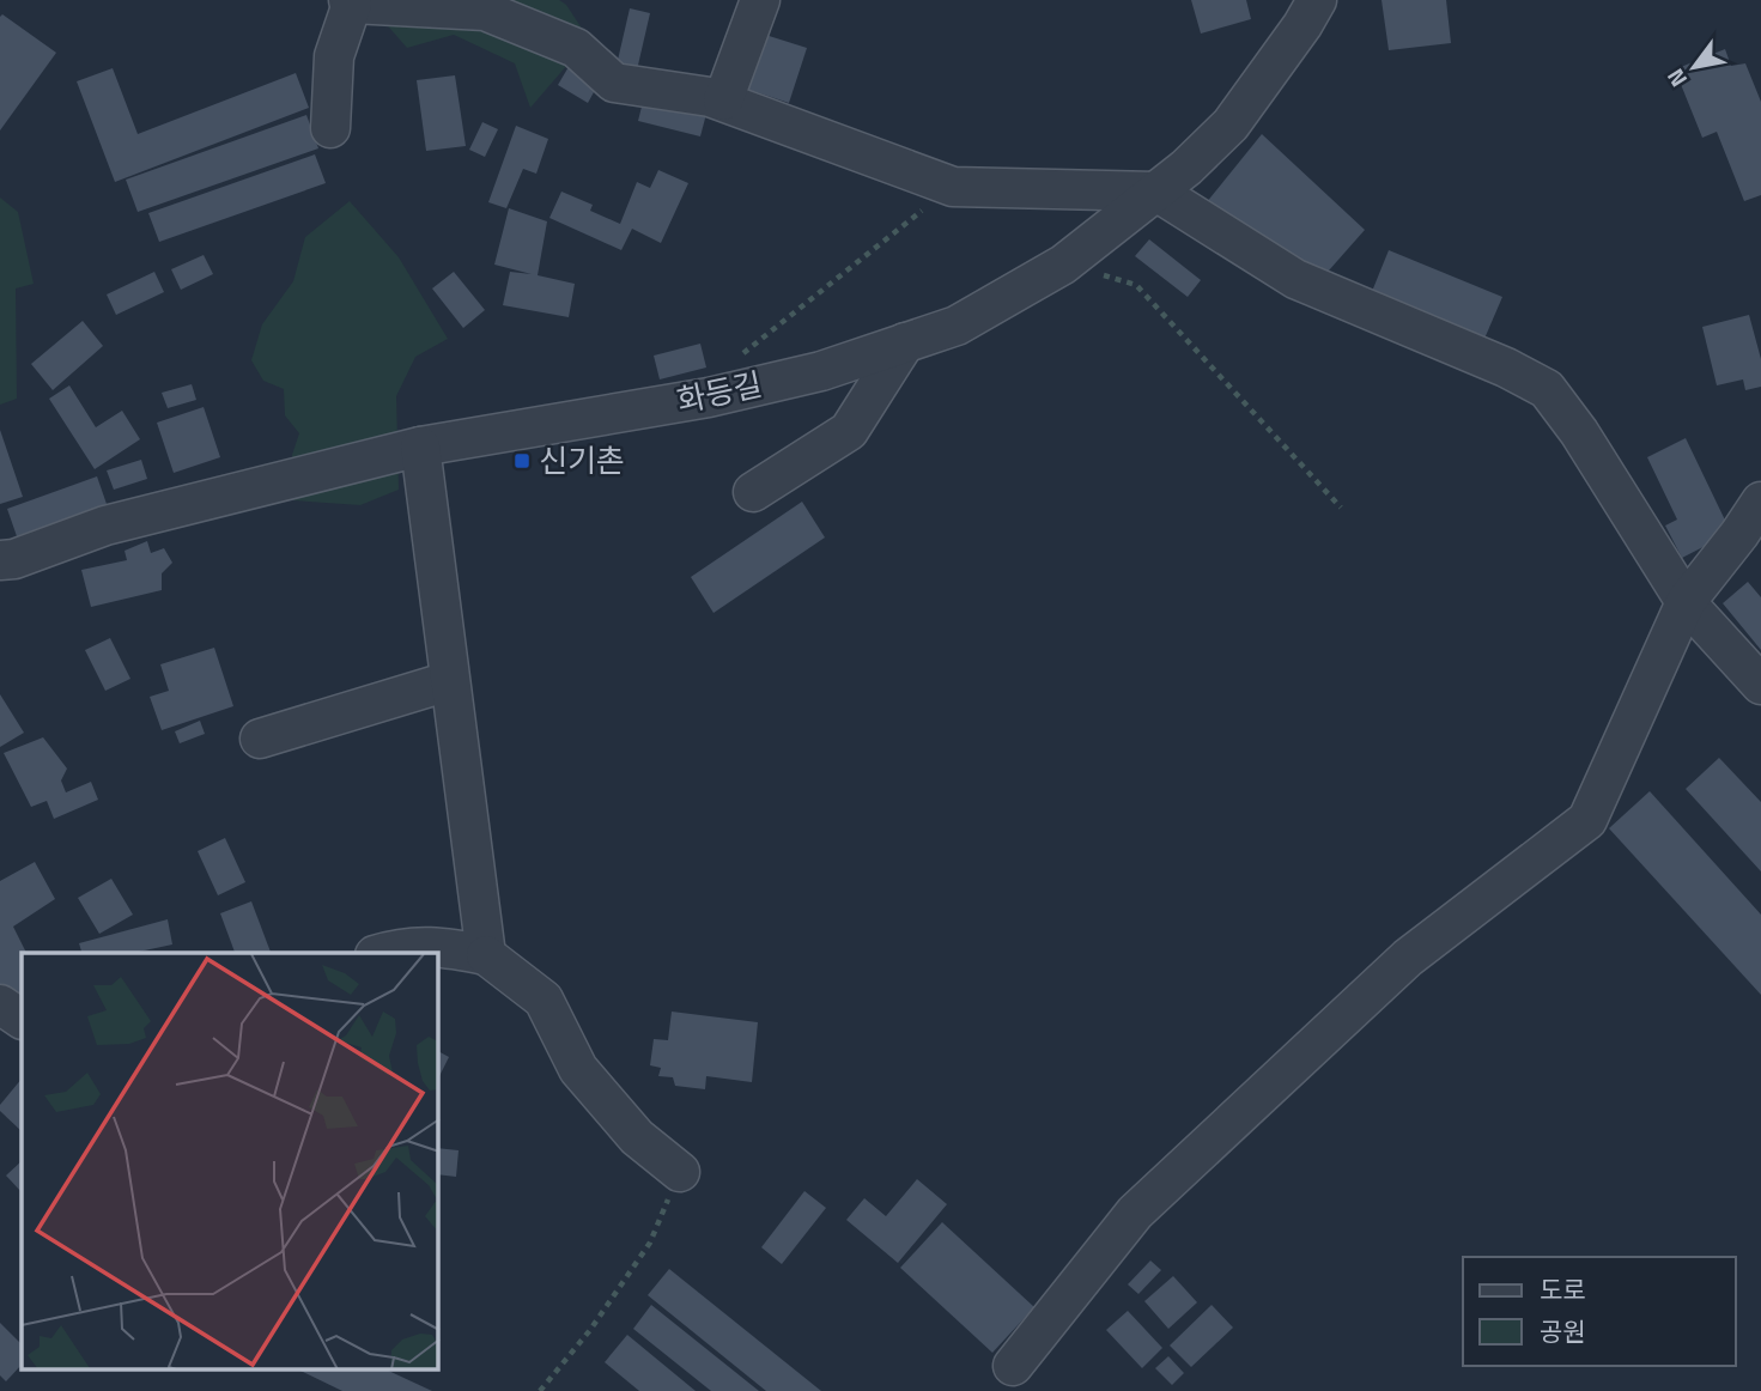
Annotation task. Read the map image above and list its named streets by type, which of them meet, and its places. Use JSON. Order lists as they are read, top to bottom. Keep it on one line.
{"streets":{"street":["화등길"]},"places":{"transit":["신기촌"]},"legend":["도로","공원"],"north":"bottom left"}
